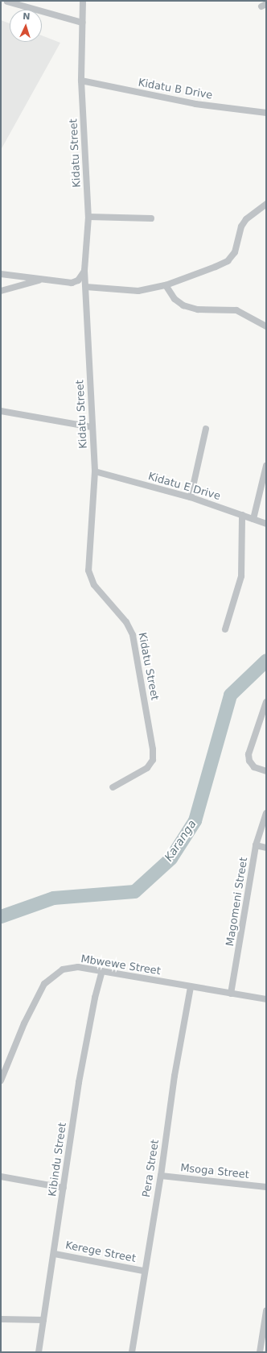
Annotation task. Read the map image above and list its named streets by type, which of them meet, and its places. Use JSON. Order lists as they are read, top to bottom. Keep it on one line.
{"streets":{"street":["Kidatu B Drive","Kidatu Street","Kidatu E Drive","Magomeni Street","Mbwewe Street","Kibindu Street","Pera Street","Msoga Street","Kerege Street"]},"crossings":[["Kidatu B Drive","Kidatu Street"],["Kidatu Street","Kidatu E Drive"],["Magomeni Street","Mbwewe Street"],["Mbwewe Street","Kibindu Street"],["Mbwewe Street","Pera Street"],["Kibindu Street","Kerege Street"],["Pera Street","Msoga Street"],["Pera Street","Kerege Street"]],"water":["Karanga"],"north":"top"}
